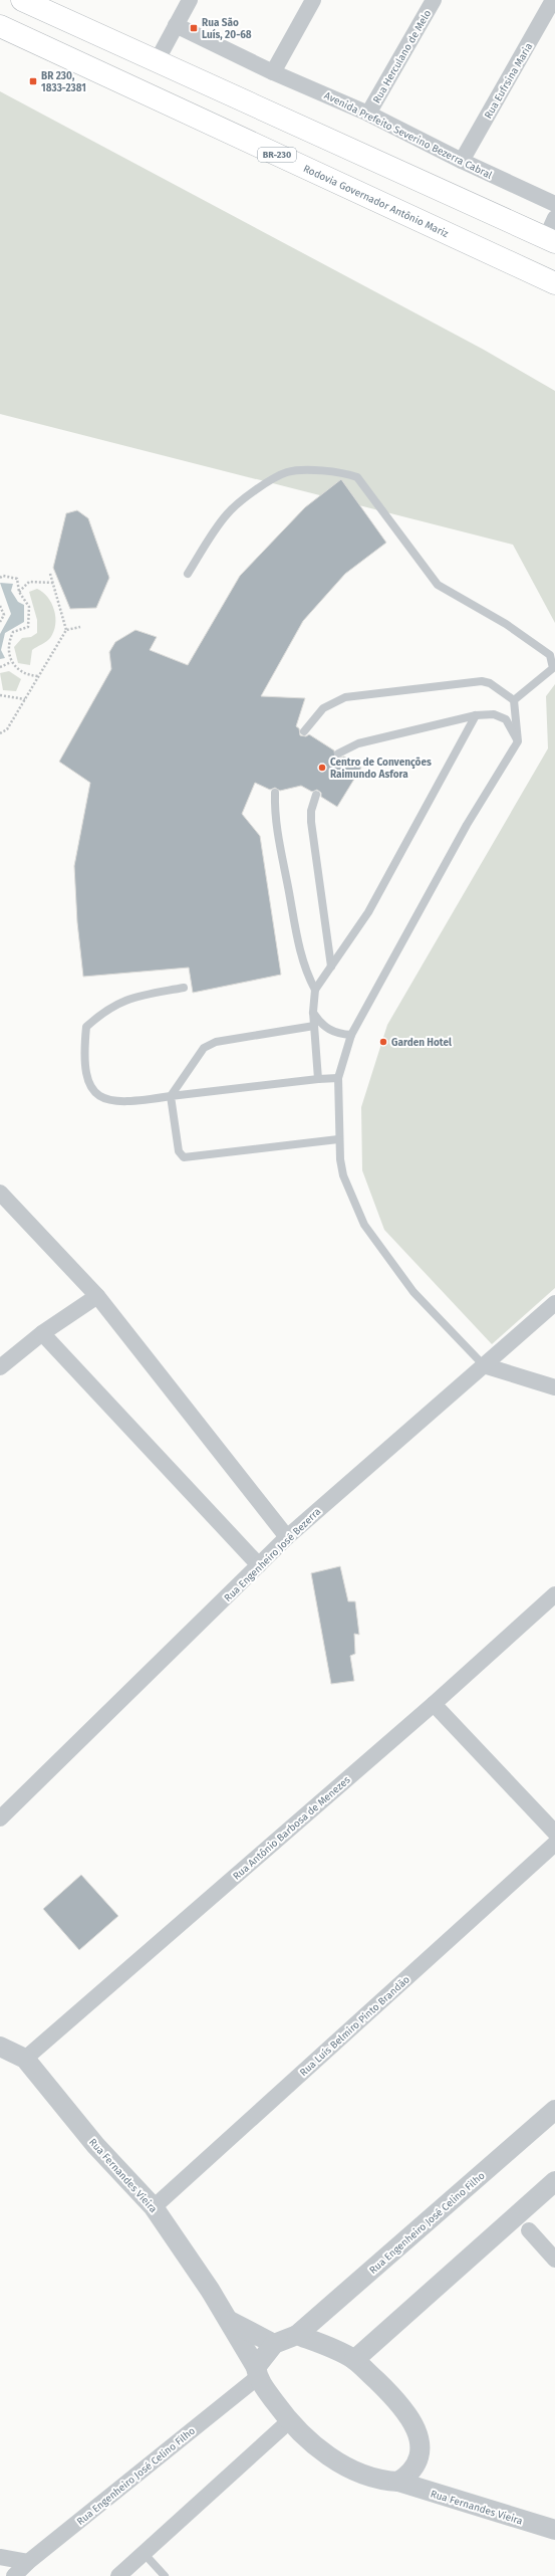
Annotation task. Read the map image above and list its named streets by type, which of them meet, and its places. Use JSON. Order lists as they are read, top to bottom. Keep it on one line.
{"streets":{"highway":["BR-230","Rodovia Governador Antônio Mariz"],"street":["Rua Herculano de Melo","Rua Eufrsina Maria","Avenida Prefeito Severino Bezerra Cabral","Rua Engenheiro José Bezerra","Rua Antônio Barbosa de Menezes","Rua Luís Belmiro Pinto Brandão","Rua Fernandes Vieira","Rua Engenheiro José Celino Filho"]},"crossings":[["Rua Herculano de Melo","Avenida Prefeito Severino Bezerra Cabral"],["Rua Eufrsina Maria","Avenida Prefeito Severino Bezerra Cabral"],["Rua Antônio Barbosa de Menezes","Rua Fernandes Vieira"],["Rua Luís Belmiro Pinto Brandão","Rua Fernandes Vieira"],["Rua Fernandes Vieira","Rua Engenheiro José Celino Filho"]],"places":{"transit":["Rua São Luís, 20-68","BR 230, 1833-2381"],"other":["Centro de Convenções Raimundo Asfora","Garden Hotel"]}}
